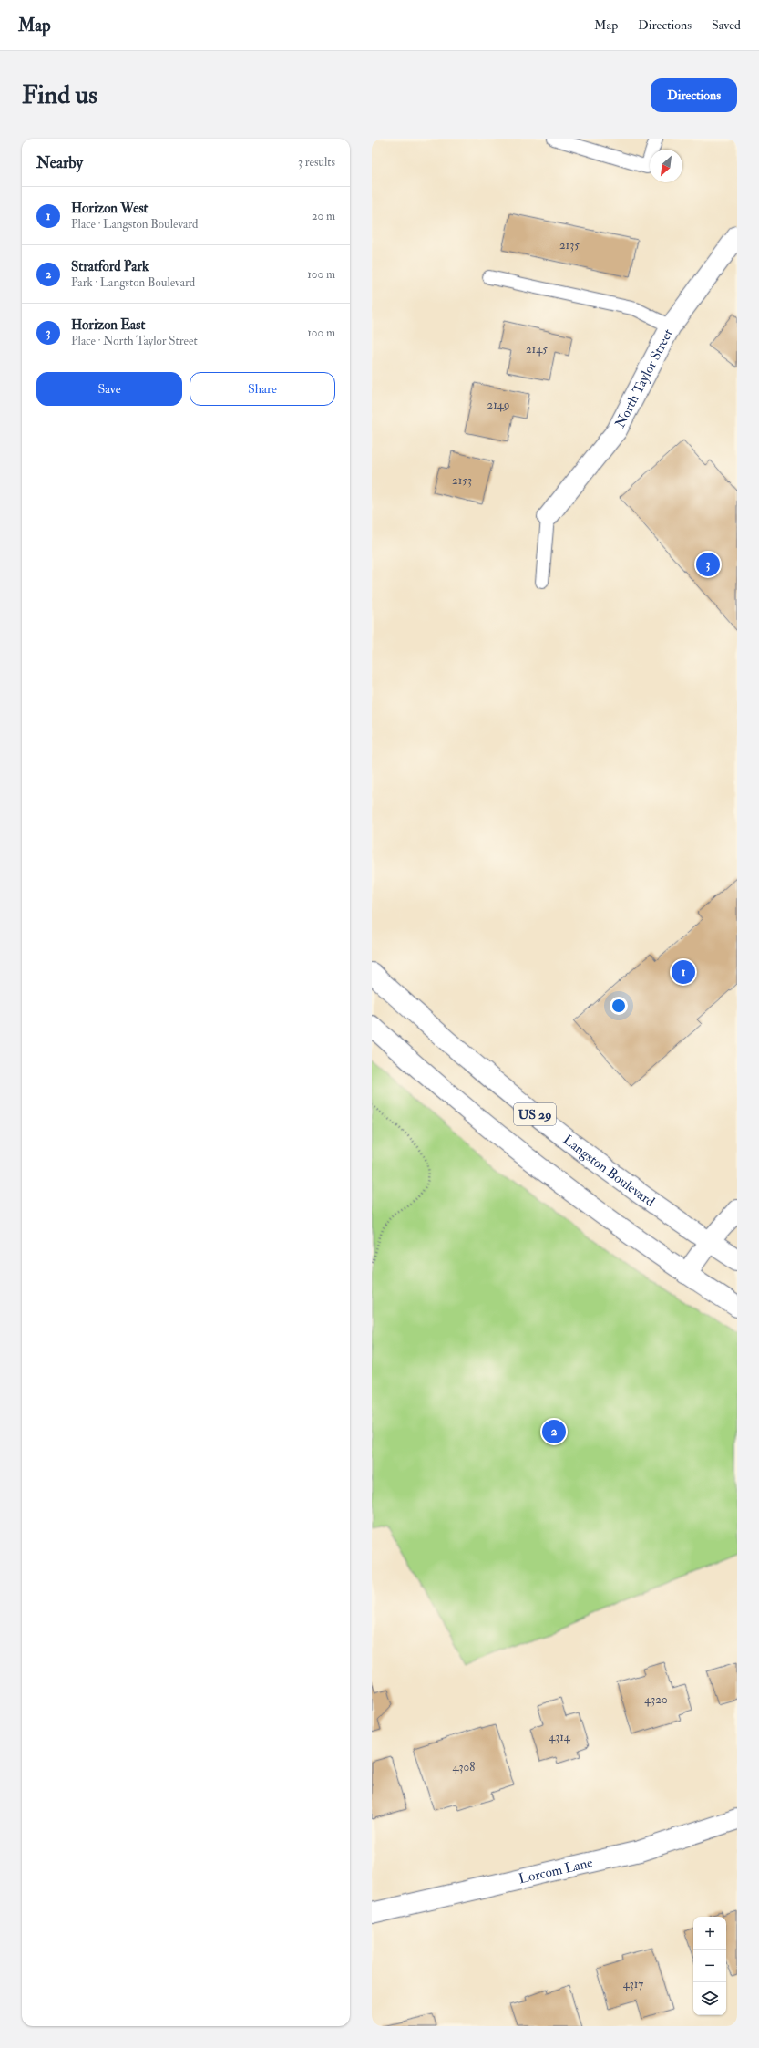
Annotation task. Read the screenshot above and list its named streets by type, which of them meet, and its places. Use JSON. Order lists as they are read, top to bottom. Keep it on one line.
{"streets":{"main road":["North Taylor Street","US 29","Langston Boulevard","Lorcom Lane"]},"house_numbers":["2135","2145","2149","2153","4320","4314","4308","4317"],"north":"bottom left","page":{"header":"Map","nav":["Map","Directions","Saved"],"buttons":["Directions",["Save","Share"]],"title":"Find us","heading":["Nearby","3 results"],"list":[{"mark":"1","name":"Horizon West","note":"Place · Langston Boulevard","value":"20 m"},{"mark":"2","name":"Stratford Park","note":"Park · Langston Boulevard","value":"100 m"},{"mark":"3","name":"Horizon East","note":"Place · North Taylor Street","value":"100 m"}],"pins":["3","1","2"],"map_buttons":["+","−"]}}
